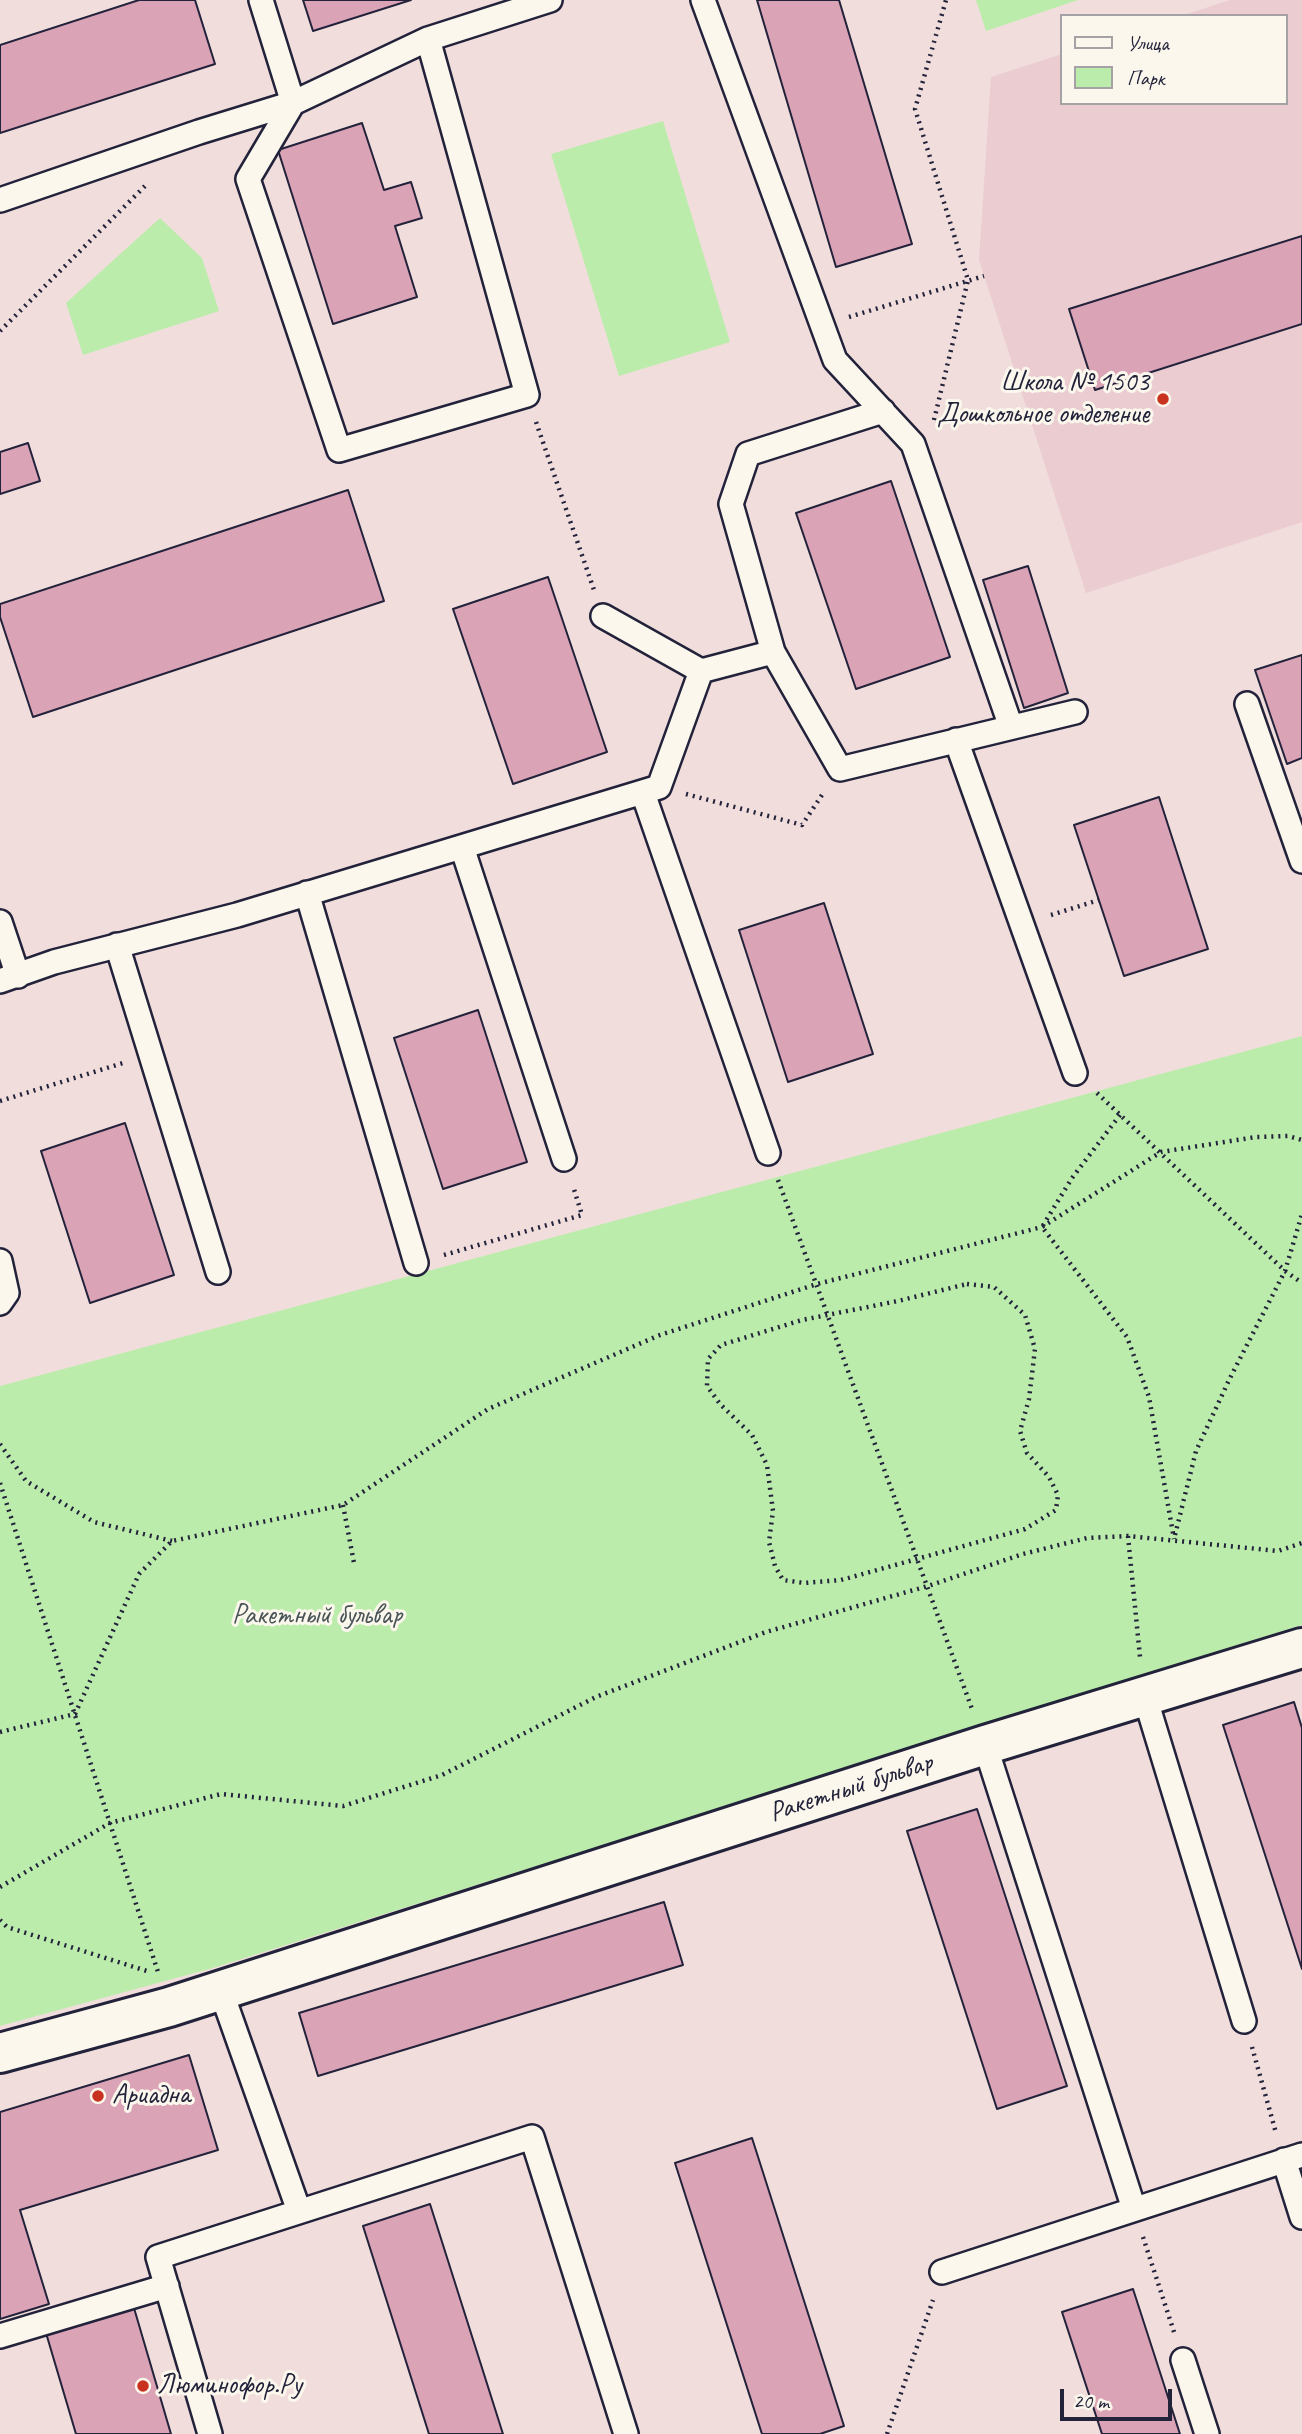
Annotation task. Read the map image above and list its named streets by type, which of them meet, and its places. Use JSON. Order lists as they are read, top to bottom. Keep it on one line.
{"streets":{"street":["Ракетный бульвар"]},"parks":["Ракетный бульвар"],"places":["Школа № 1503 Дошкольное отделение","Ариадна","Люминофор.Ру"],"legend":["Улица","Парк"],"scale_bar":"20 m"}
